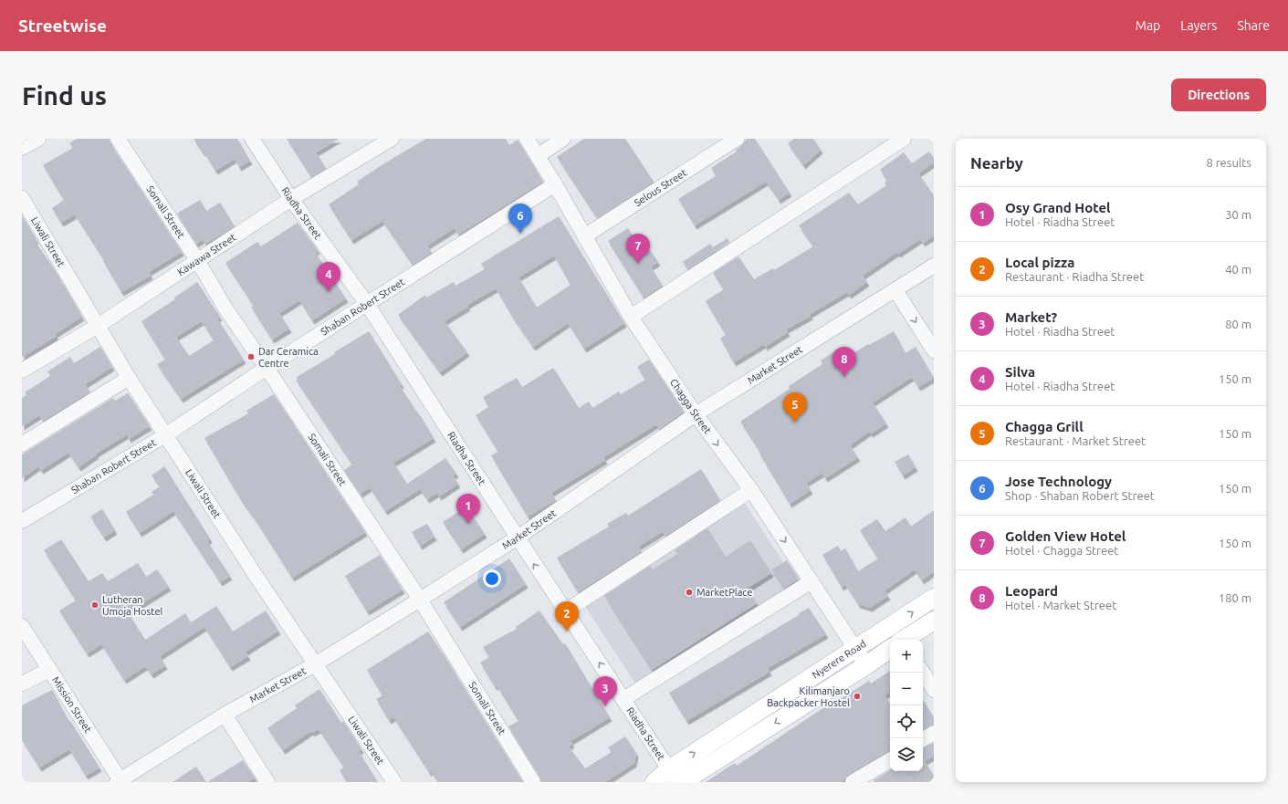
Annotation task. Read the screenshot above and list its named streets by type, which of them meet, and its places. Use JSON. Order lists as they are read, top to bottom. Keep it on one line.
{"streets":{"main road":["Nyerere Road"],"street":["Selous Street","Somali Street","Riadha Street","Liwali Street","Kawawa Street","Shaban Robert Street","Market Street","Chagga Street","Mission Street"]},"crossings":[["Selous Street","Chagga Street"],["Somali Street","Kawawa Street"],["Somali Street","Shaban Robert Street"],["Somali Street","Market Street"],["Riadha Street","Kawawa Street"],["Riadha Street","Shaban Robert Street"],["Riadha Street","Market Street"],["Riadha Street","Nyerere Road"],["Liwali Street","Kawawa Street"],["Liwali Street","Shaban Robert Street"],["Liwali Street","Market Street"],["Shaban Robert Street","Chagga Street"],["Market Street","Chagga Street"],["Market Street","Mission Street"],["Chagga Street","Nyerere Road"]],"places":["Dar Ceramica Centre","MarketPlace","Lutheran Umoja Hostel","Kilimanjaro Backpacker Hostel"],"page":{"header":"Streetwise","nav":["Map","Layers","Share"],"buttons":"Directions","title":"Find us","heading":["Nearby","8 results"],"list":[{"mark":"1","name":"Osy Grand Hotel","note":"Hotel · Riadha Street","value":"30 m"},{"mark":"2","name":"Local pizza","note":"Restaurant · Riadha Street","value":"40 m"},{"mark":"3","name":"Market?","note":"Hotel · Riadha Street","value":"80 m"},{"mark":"4","name":"Silva","note":"Hotel · Riadha Street","value":"150 m"},{"mark":"5","name":"Chagga Grill","note":"Restaurant · Market Street","value":"150 m"},{"mark":"6","name":"Jose Technology","note":"Shop · Shaban Robert Street","value":"150 m"},{"mark":"7","name":"Golden View Hotel","note":"Hotel · Chagga Street","value":"150 m"},{"mark":"8","name":"Leopard","note":"Hotel · Market Street","value":"180 m"}],"pins":["6","7","4","8","5","1","2","3"],"map_buttons":["+","−"]}}
